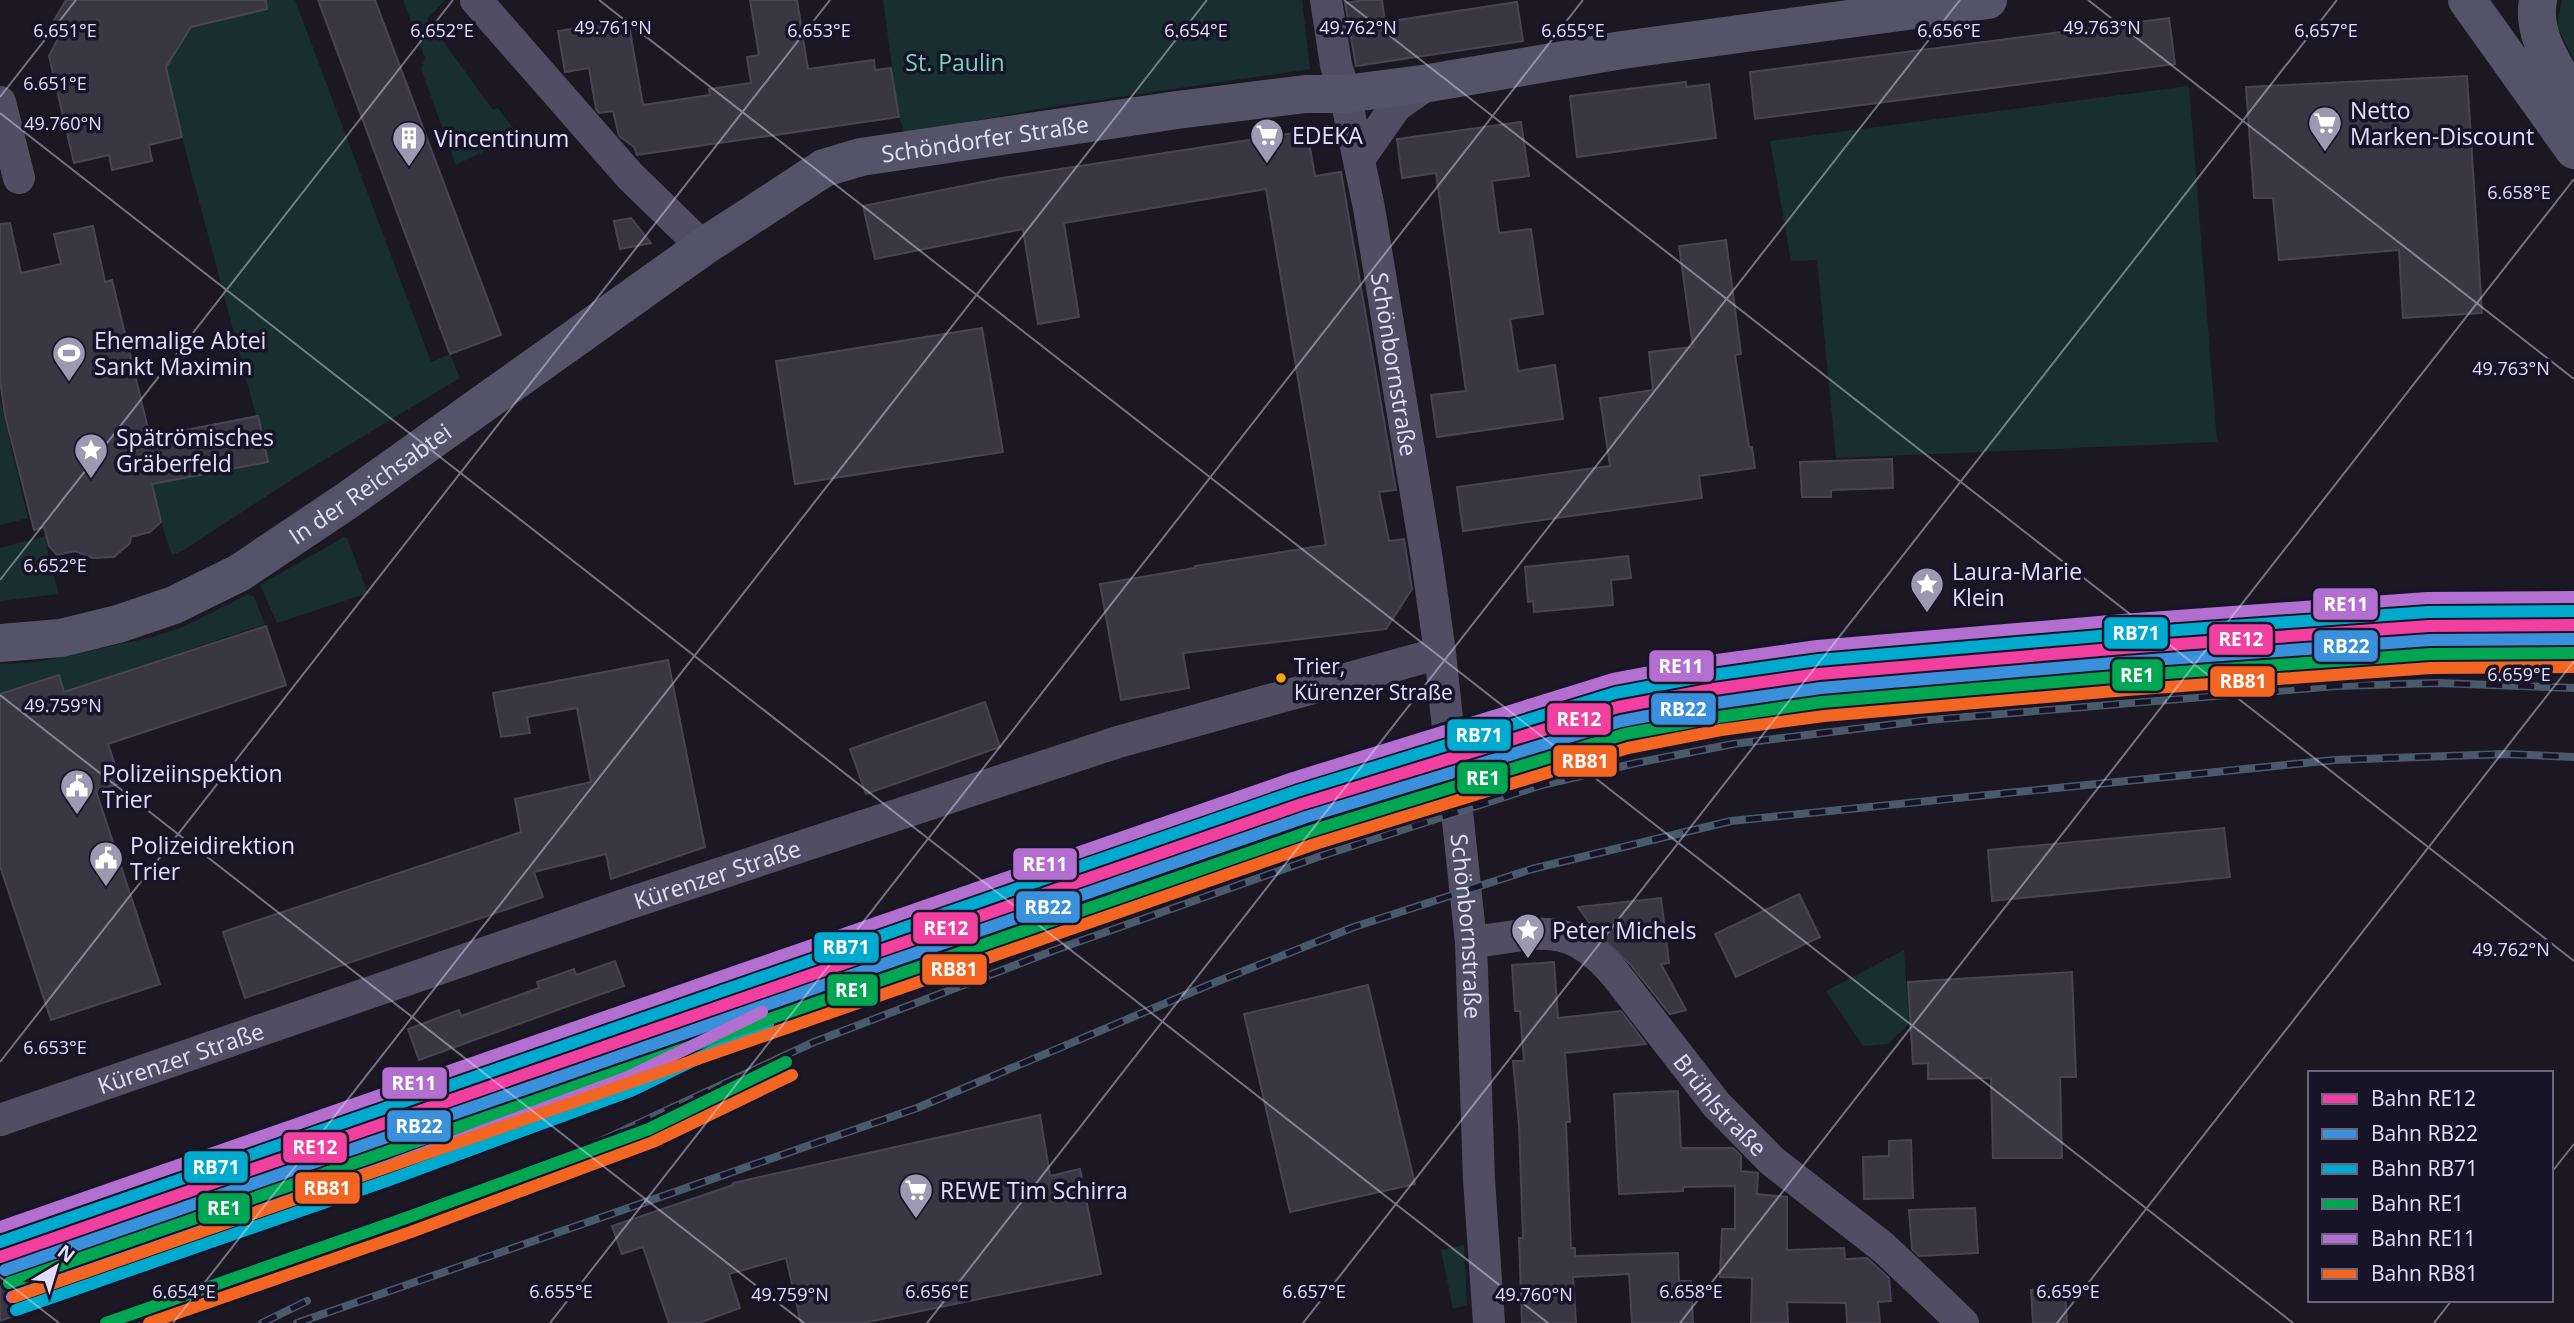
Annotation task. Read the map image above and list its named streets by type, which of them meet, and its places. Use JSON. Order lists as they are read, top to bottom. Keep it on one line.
{"streets":{"main road":["Schöndorfer Straße","In der Reichsabtei"],"street":["Schönbornstraße","Kürenzer Straße","Brühlstraße"]},"crossings":[["Schöndorfer Straße","Schönbornstraße"],["Schöndorfer Straße","In der Reichsabtei"],["Schönbornstraße","Kürenzer Straße"],["Schönbornstraße","Brühlstraße"]],"parks":["St. Paulin"],"places":{"supermarket":["Netto Marken-Discount","EDEKA","REWE Tim Schirra"],"building":["Vincentinum"],"sports":["Ehemalige Abtei Sankt Maximin"],"place":["Spätrömisches Gräberfeld","Laura-Marie Klein","Peter Michels"],"other":["Trier, Kürenzer Straße"],"public building":["Polizeiinspektion Trier","Polizeidirektion Trier"]},"lines":["rail line RE11","rail line RB71","rail line RE12","rail line RB22","rail line RE1","rail line RB81"],"legend":["Bahn RE12","Bahn RB22","Bahn RB71","Bahn RE1","Bahn RE11","Bahn RB81"],"north":"top right","coordinates":["49.761°N","49.762°N","49.763°N","6.652°E","6.654°E","6.655°E","6.657°E","6.651°E","6.653°E","6.656°E","49.760°N","6.658°E","6.659°E","49.759°N"]}
